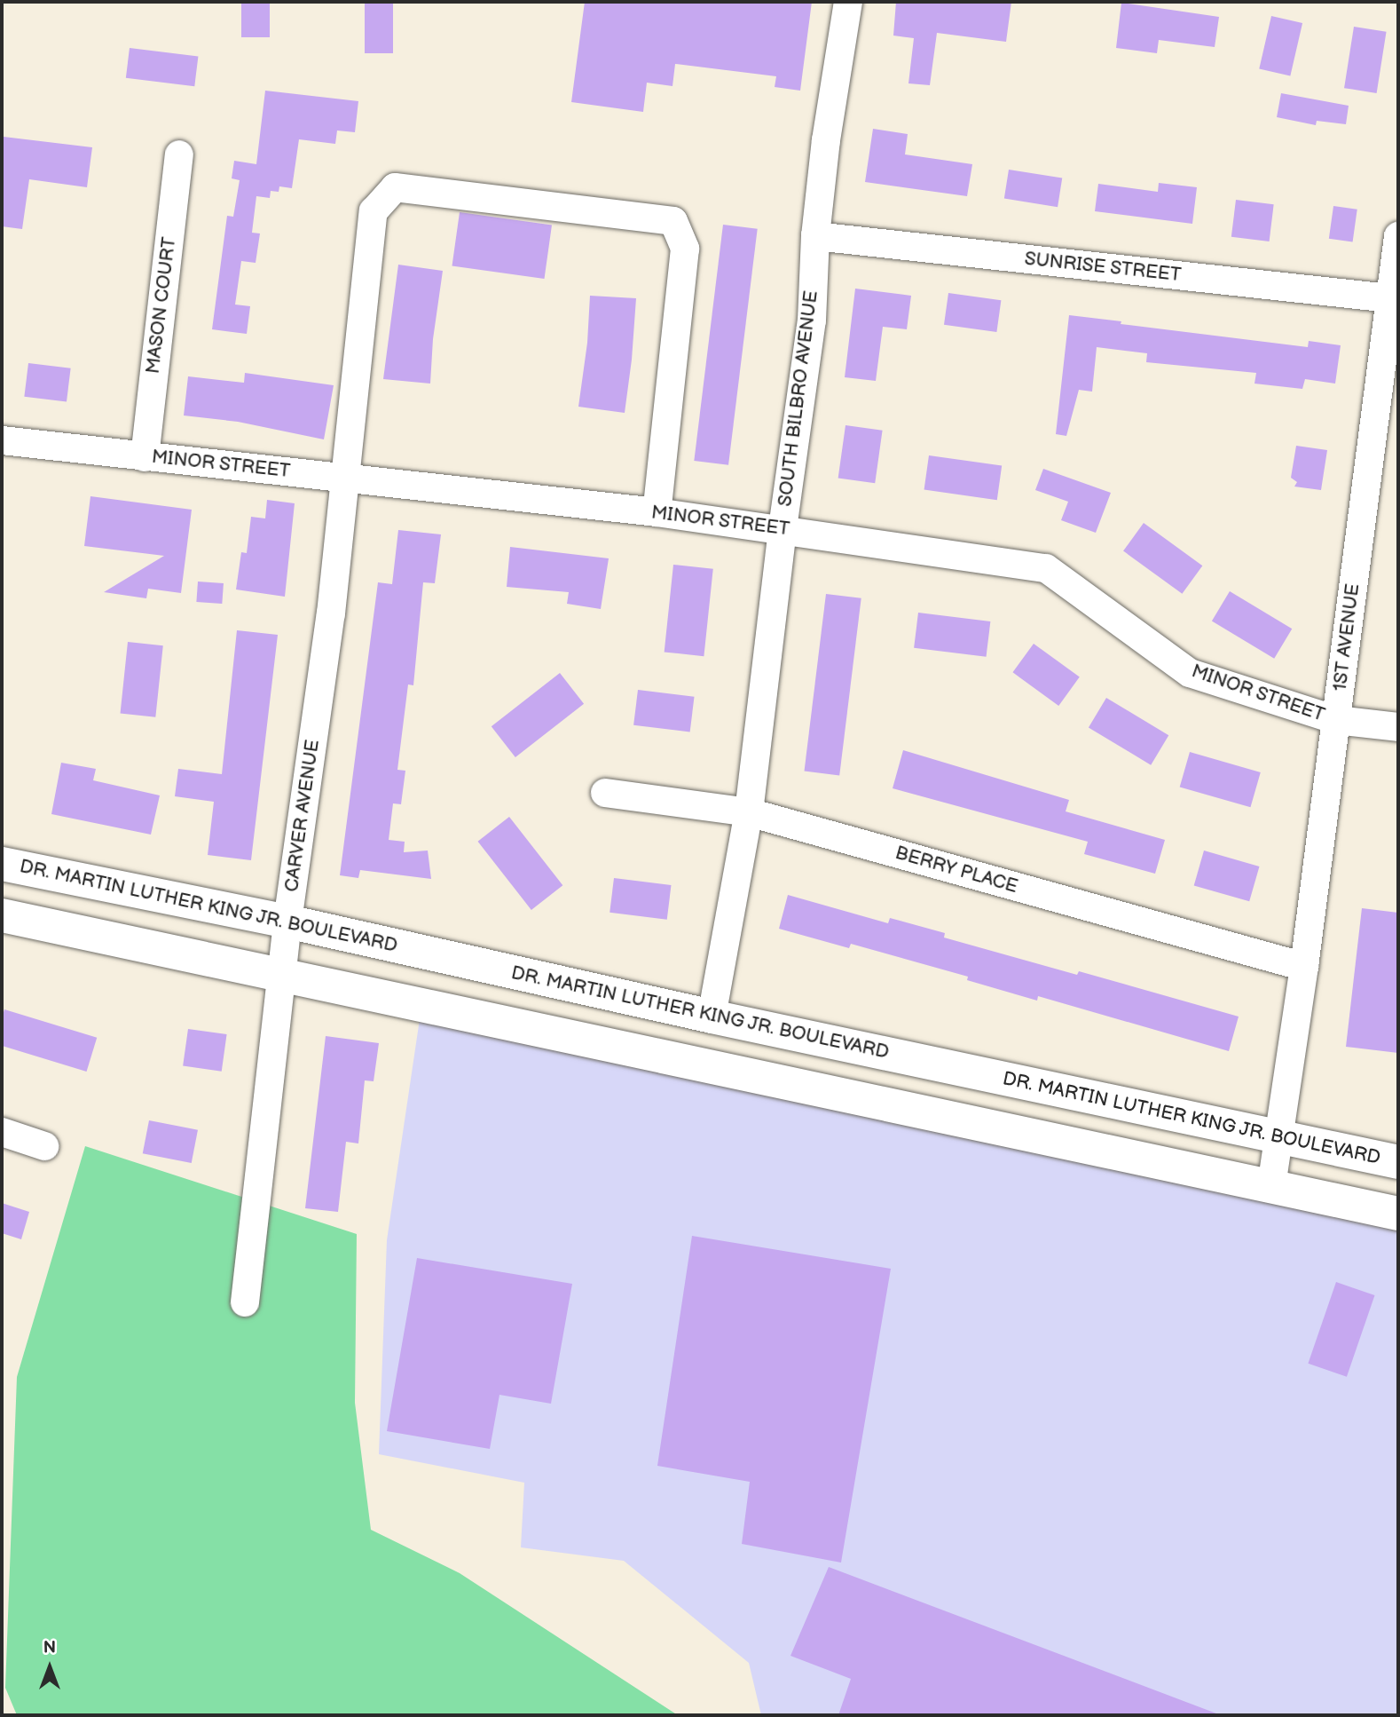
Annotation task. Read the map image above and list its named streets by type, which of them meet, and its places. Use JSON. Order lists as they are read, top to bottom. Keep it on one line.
{"streets":{"main road":["DR. MARTIN LUTHER KING JR. BOULEVARD"],"street":["SUNRISE STREET","MASON COURT","SOUTH BILBRO AVENUE","MINOR STREET","1ST AVENUE","CARVER AVENUE","BERRY PLACE"]},"crossings":[["SUNRISE STREET","SOUTH BILBRO AVENUE"],["SUNRISE STREET","1ST AVENUE"],["MASON COURT","MINOR STREET"],["SOUTH BILBRO AVENUE","MINOR STREET"],["SOUTH BILBRO AVENUE","BERRY PLACE"],["SOUTH BILBRO AVENUE","DR. MARTIN LUTHER KING JR. BOULEVARD"],["MINOR STREET","1ST AVENUE"],["MINOR STREET","CARVER AVENUE"],["1ST AVENUE","BERRY PLACE"],["1ST AVENUE","DR. MARTIN LUTHER KING JR. BOULEVARD"],["CARVER AVENUE","DR. MARTIN LUTHER KING JR. BOULEVARD"]],"north":"top"}
